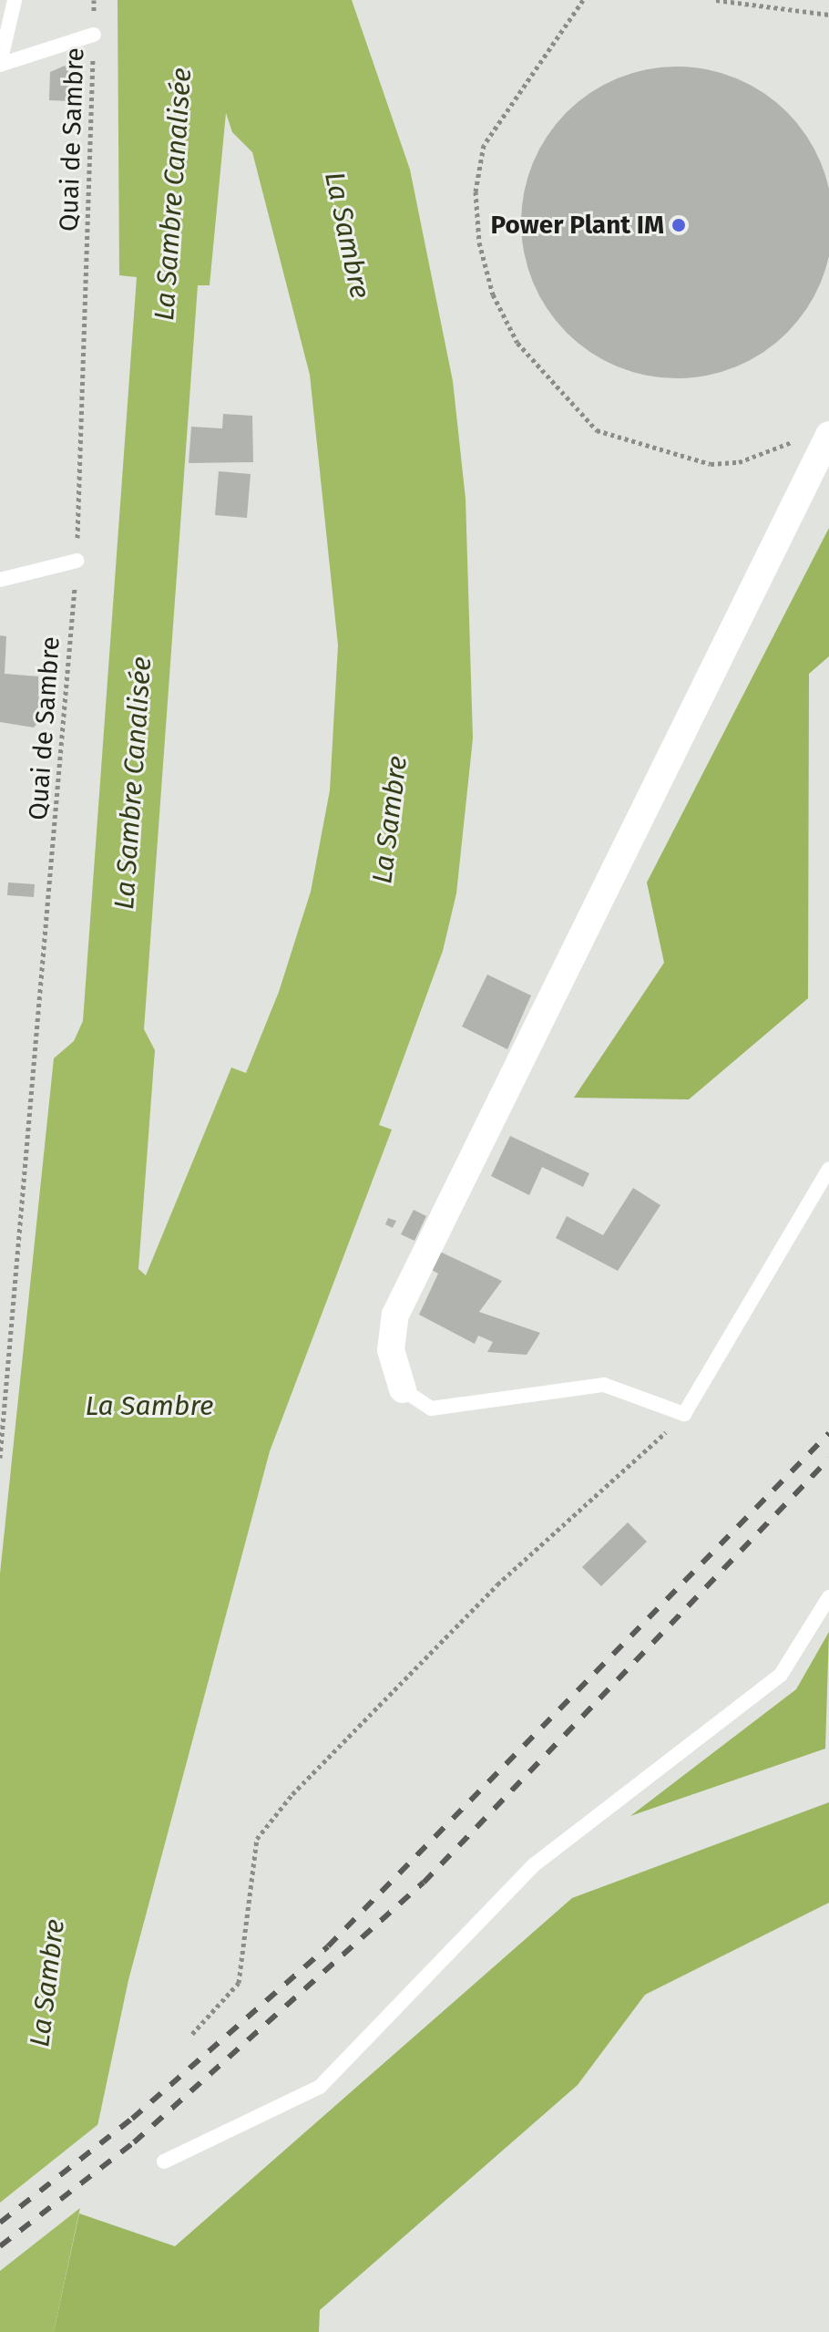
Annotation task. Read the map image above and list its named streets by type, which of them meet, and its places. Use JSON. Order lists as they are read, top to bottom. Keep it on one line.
{"streets":{"path":["Quai de Sambre"]},"water":["La Sambre Canalisée","La Sambre"],"places":["Power Plant IM"]}
